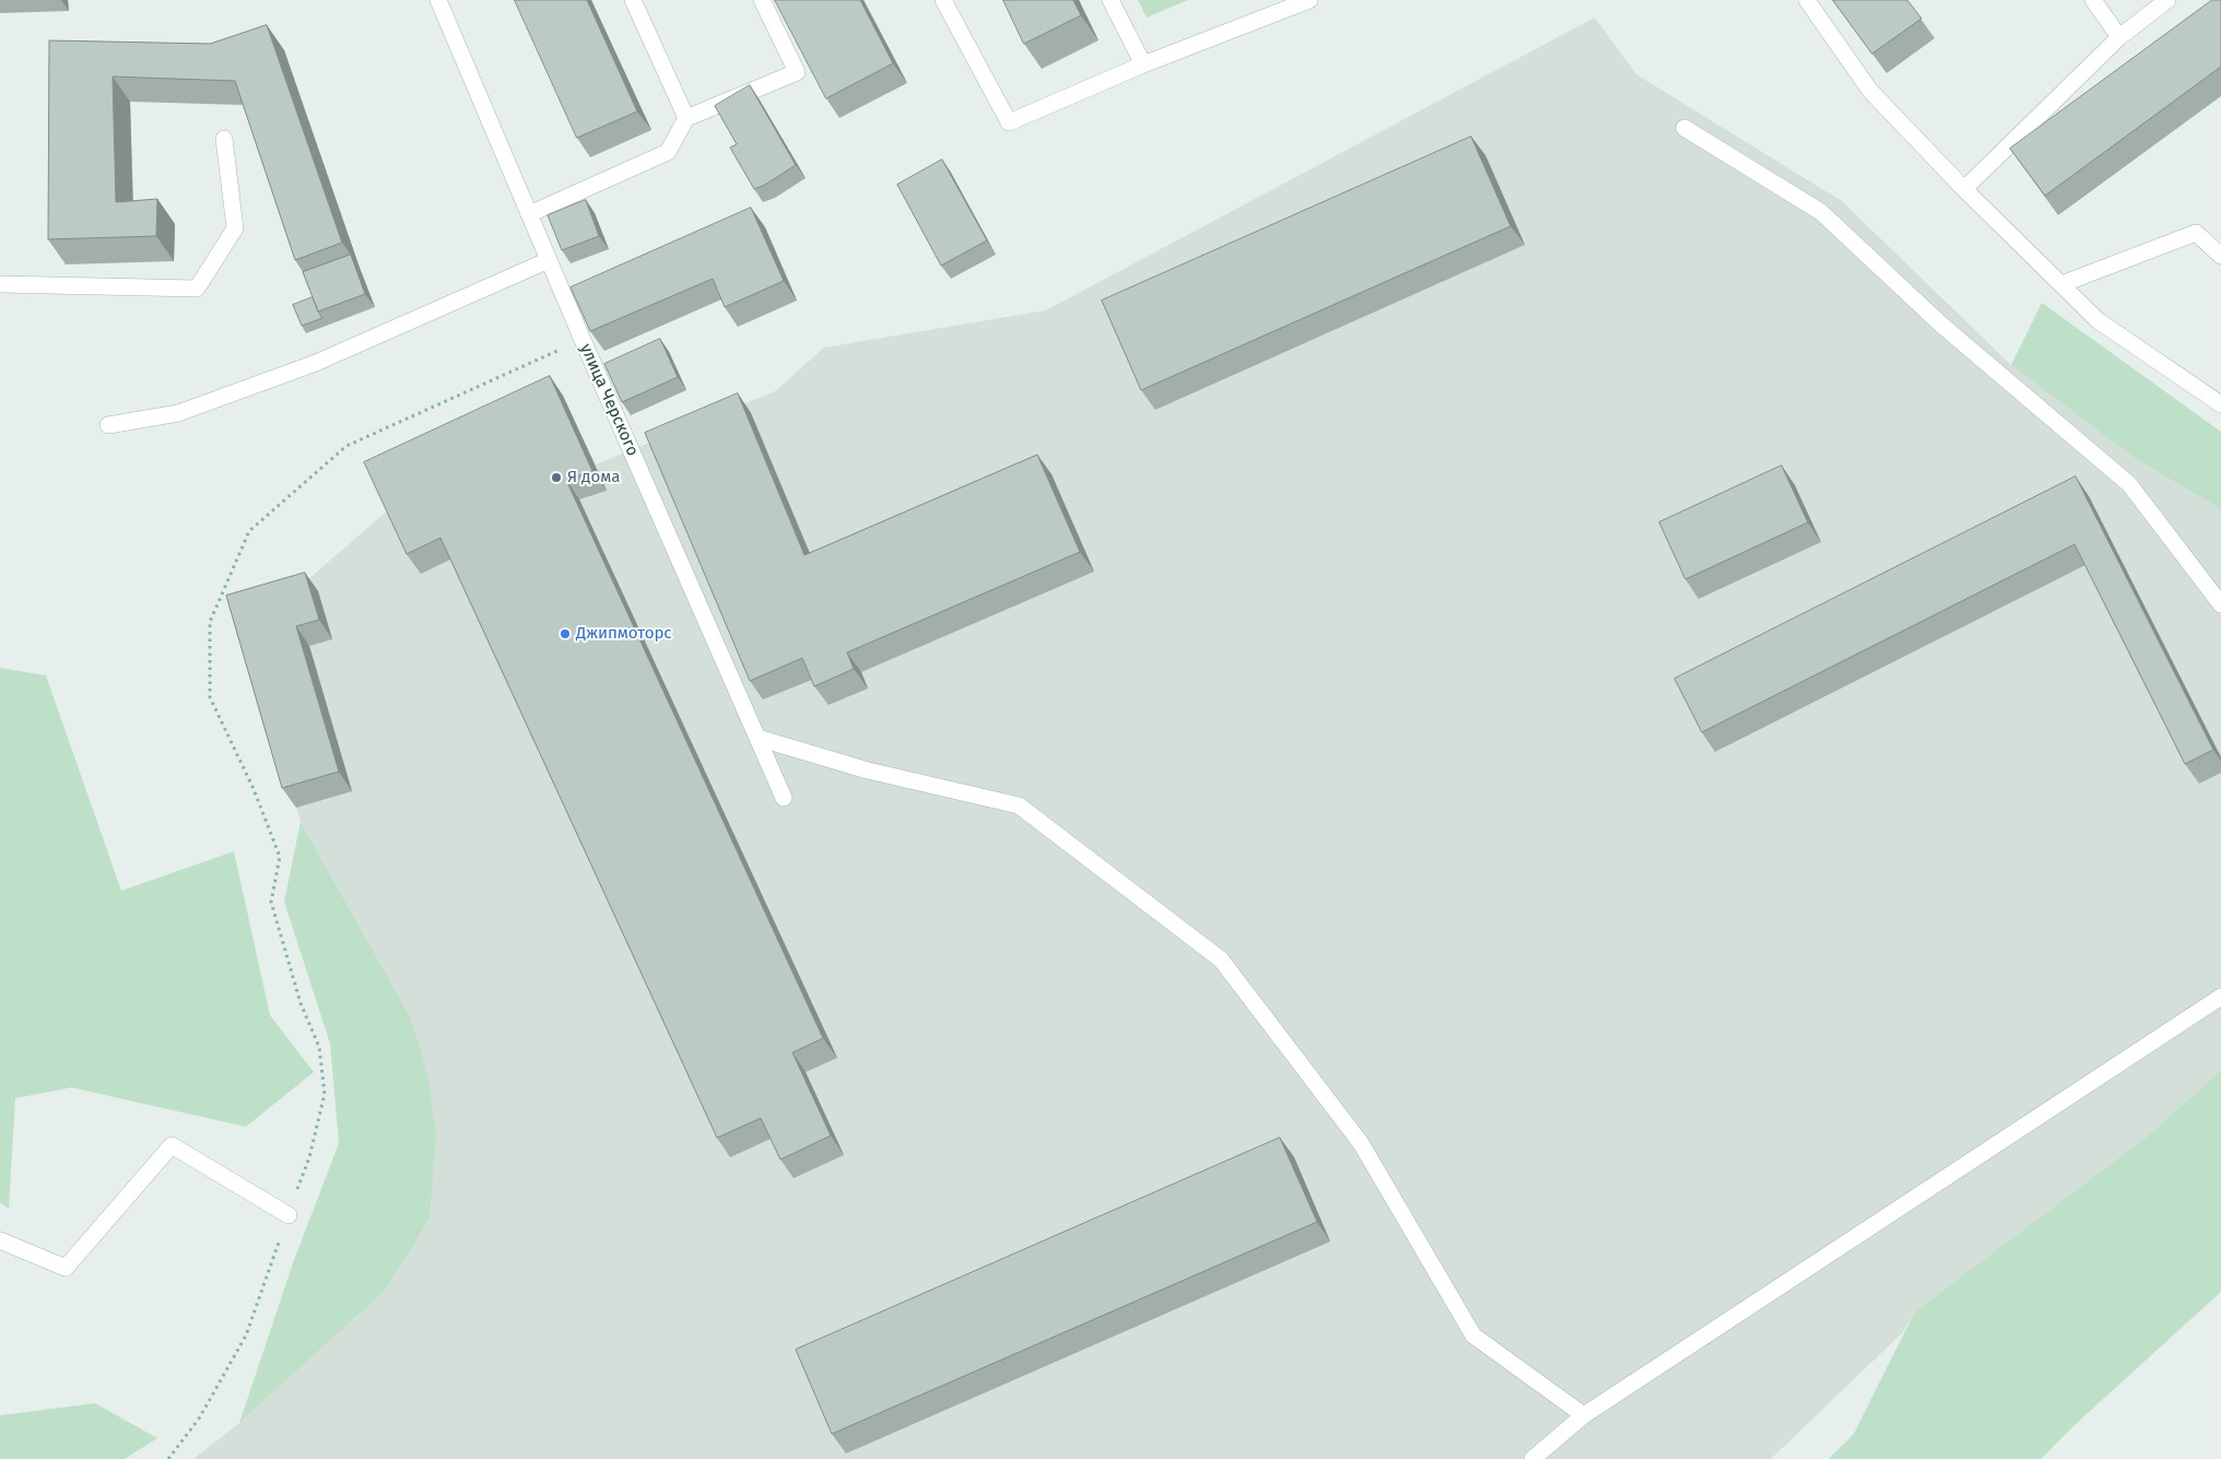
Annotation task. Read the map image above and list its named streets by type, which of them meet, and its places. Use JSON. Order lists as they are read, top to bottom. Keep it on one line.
{"streets":{"street":["улица Черского"]},"places":["Я дома","Джипмоторс"]}
